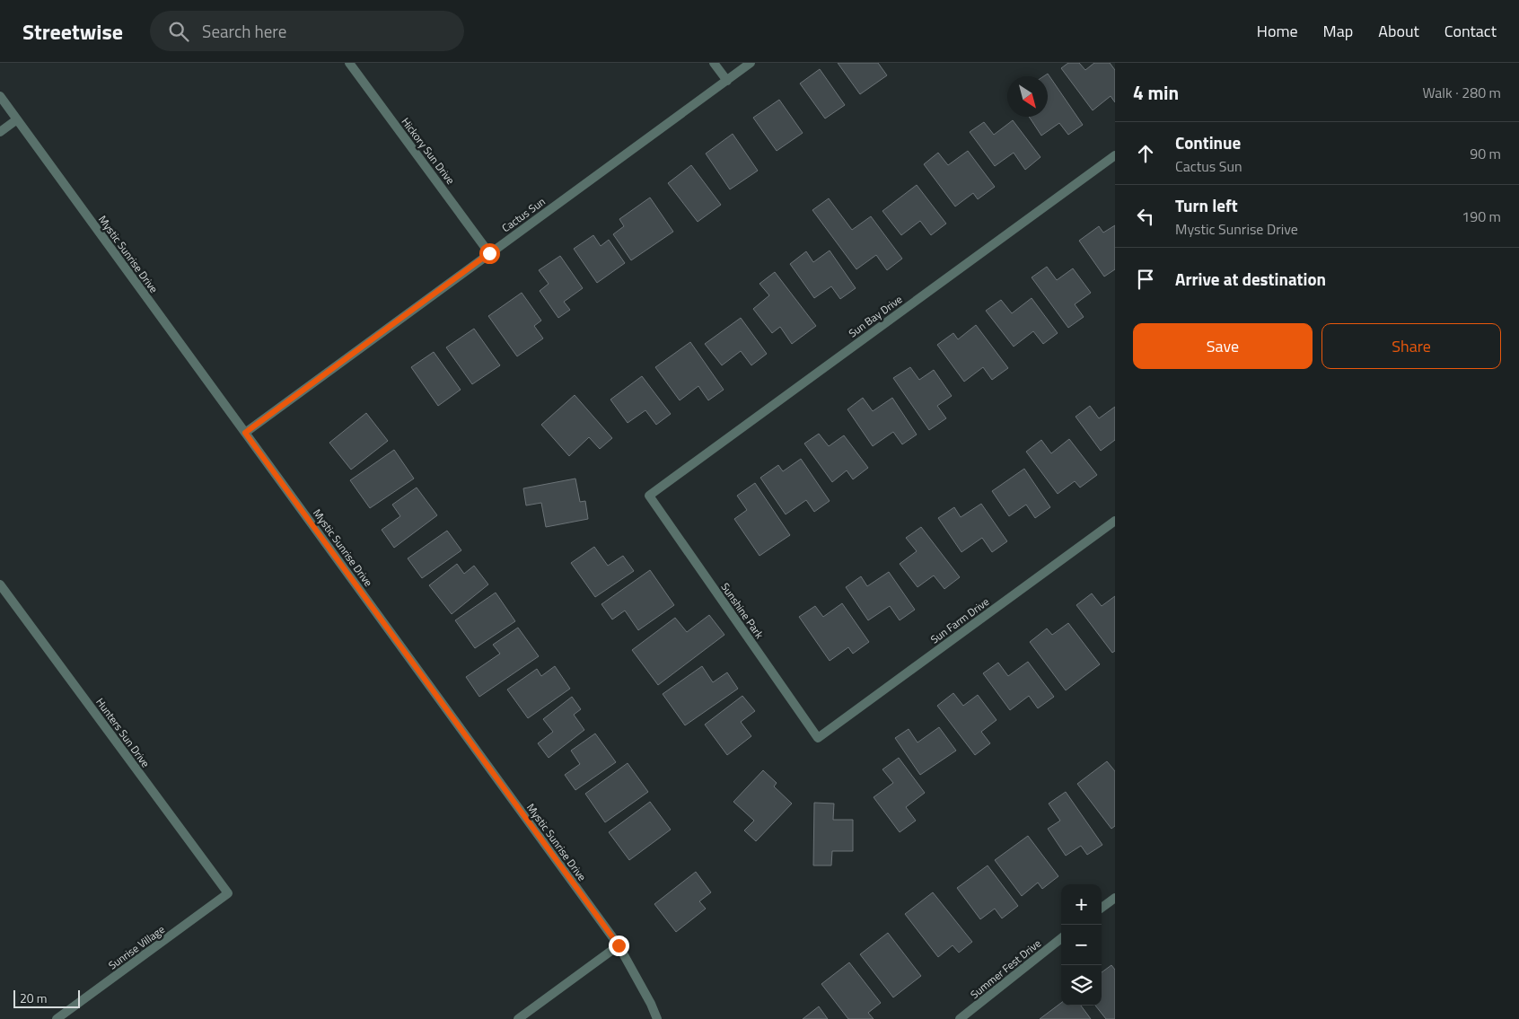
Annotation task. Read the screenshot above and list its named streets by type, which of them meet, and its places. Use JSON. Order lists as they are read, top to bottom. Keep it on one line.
{"streets":{"street":["Hickory Sun Drive","Cactus Sun","Mystic Sunrise Drive","Sun Bay Drive","Sunshine Park","Sun Farm Drive","Hunters Sun Drive","Sunrise Village","Summer Fest Drive"]},"crossings":[["Hickory Sun Drive","Cactus Sun"],["Cactus Sun","Mystic Sunrise Drive"],["Sun Bay Drive","Sunshine Park"],["Sunshine Park","Sun Farm Drive"],["Hunters Sun Drive","Sunrise Village"]],"scale_bar":"20 m","north":"bottom right","page":{"header":"Streetwise","search":"Search here","nav":["Home","Map","About","Contact"],"heading":["4 min","Walk · 280 m"],"list":[["Continue","Cactus Sun","90 m"],["Turn left","Mystic Sunrise Drive","190 m"],"Arrive at destination"],"buttons":["Save","Share"],"map_buttons":["+","−"],"scale":"20 m"}}
